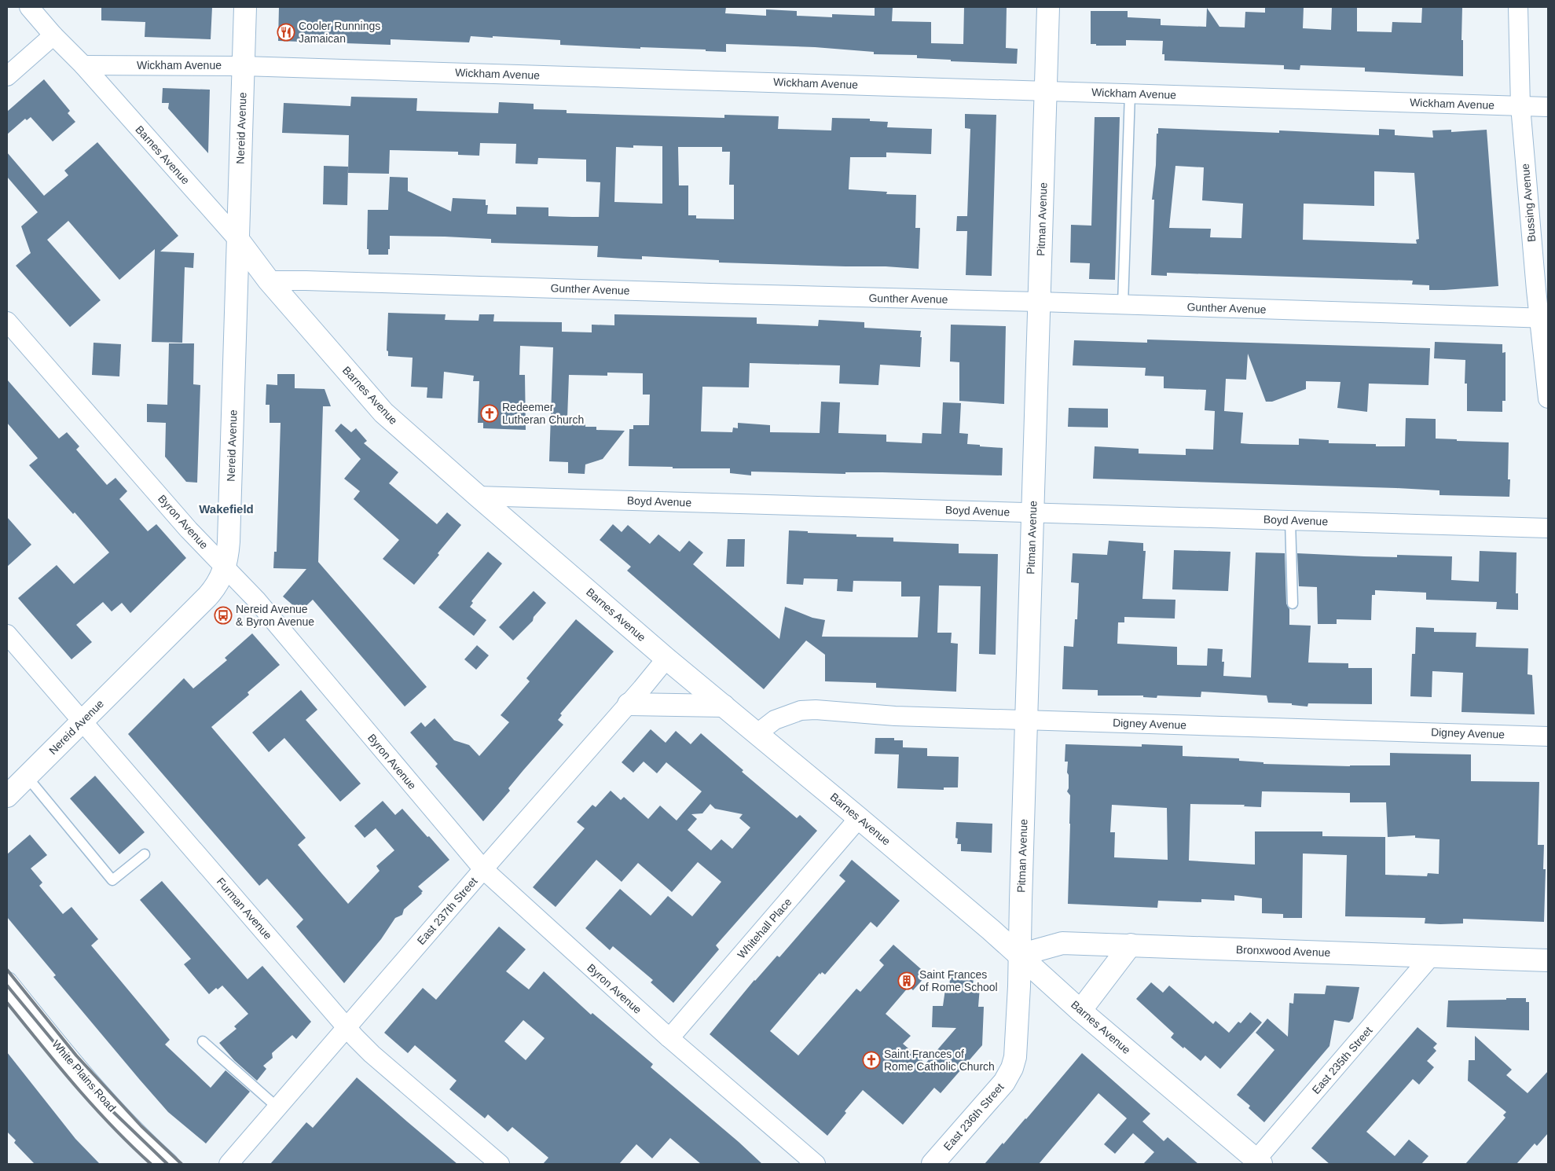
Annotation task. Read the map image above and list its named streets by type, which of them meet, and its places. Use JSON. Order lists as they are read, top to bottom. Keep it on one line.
{"streets":{"street":["Wickham Avenue","Nereid Avenue","Barnes Avenue","Bussing Avenue","Pitman Avenue","Gunther Avenue","Boyd Avenue","Byron Avenue","Digney Avenue","Furman Avenue","East 237th Street","Whitehall Place","Bronxwood Avenue","East 235th Street","White Plains Road","East 236th Street"]},"crossings":[["Wickham Avenue","Nereid Avenue"],["Wickham Avenue","Barnes Avenue"],["Wickham Avenue","Bussing Avenue"],["Wickham Avenue","Pitman Avenue"],["Nereid Avenue","Barnes Avenue"],["Nereid Avenue","Byron Avenue"],["Nereid Avenue","Furman Avenue"],["Barnes Avenue","Pitman Avenue"],["Barnes Avenue","Gunther Avenue"],["Barnes Avenue","Boyd Avenue"],["Barnes Avenue","Digney Avenue"],["Barnes Avenue","East 237th Street"],["Barnes Avenue","Whitehall Place"],["Barnes Avenue","Bronxwood Avenue"],["Barnes Avenue","East 235th Street"],["Bussing Avenue","Gunther Avenue"],["Pitman Avenue","Gunther Avenue"],["Pitman Avenue","Boyd Avenue"],["Pitman Avenue","Digney Avenue"],["Pitman Avenue","Bronxwood Avenue"],["Pitman Avenue","East 236th Street"],["Byron Avenue","East 237th Street"],["Byron Avenue","Whitehall Place"],["Furman Avenue","East 237th Street"],["Bronxwood Avenue","East 235th Street"]],"districts":["Wakefield"],"places":{"restaurant":["Cooler Runnings Jamaican"],"church":["Redeemer Lutheran Church","Saint Frances of Rome Catholic Church"],"bus stop":["Nereid Avenue & Byron Avenue"],"building":["Saint Frances of Rome School"]}}
